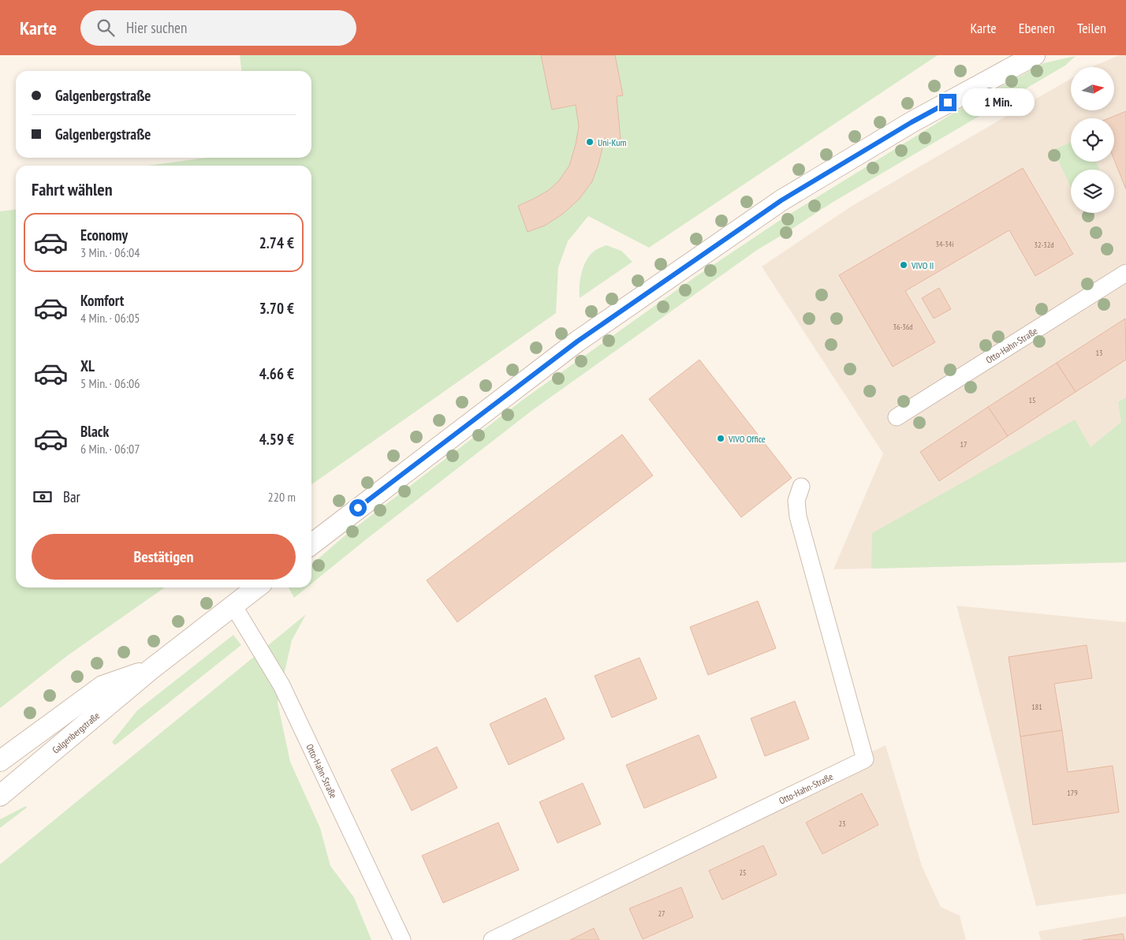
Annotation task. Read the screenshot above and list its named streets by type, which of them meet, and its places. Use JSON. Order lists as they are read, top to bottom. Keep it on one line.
{"streets":{"street":["Otto-Hahn-Straße","Galgenbergstraße"]},"crossings":[["Otto-Hahn-Straße","Galgenbergstraße"]],"places":["Uni-Kum","VIVO II","VIVO Office"],"house_numbers":["34-34i","32-32d","36-36d","13","15","17","181","179","23","25","27"],"north":"right","page":{"header":"Karte","search":"Hier suchen","nav":["Karte","Ebenen","Teilen"],"banner":["Galgenbergstraße","Galgenbergstraße"],"bubble":"1 Min.","heading":"Fahrt wählen","list":[{"name":"Economy","note":"3 Min. · 06:04","value":"2.74 €"},{"name":"Komfort","note":"4 Min. · 06:05","value":"3.70 €"},{"name":"XL","note":"5 Min. · 06:06","value":"4.66 €"},{"name":"Black","note":"6 Min. · 06:07","value":"4.59 €"}],"pay":["Bar","220 m"],"buttons":"Bestätigen"}}
